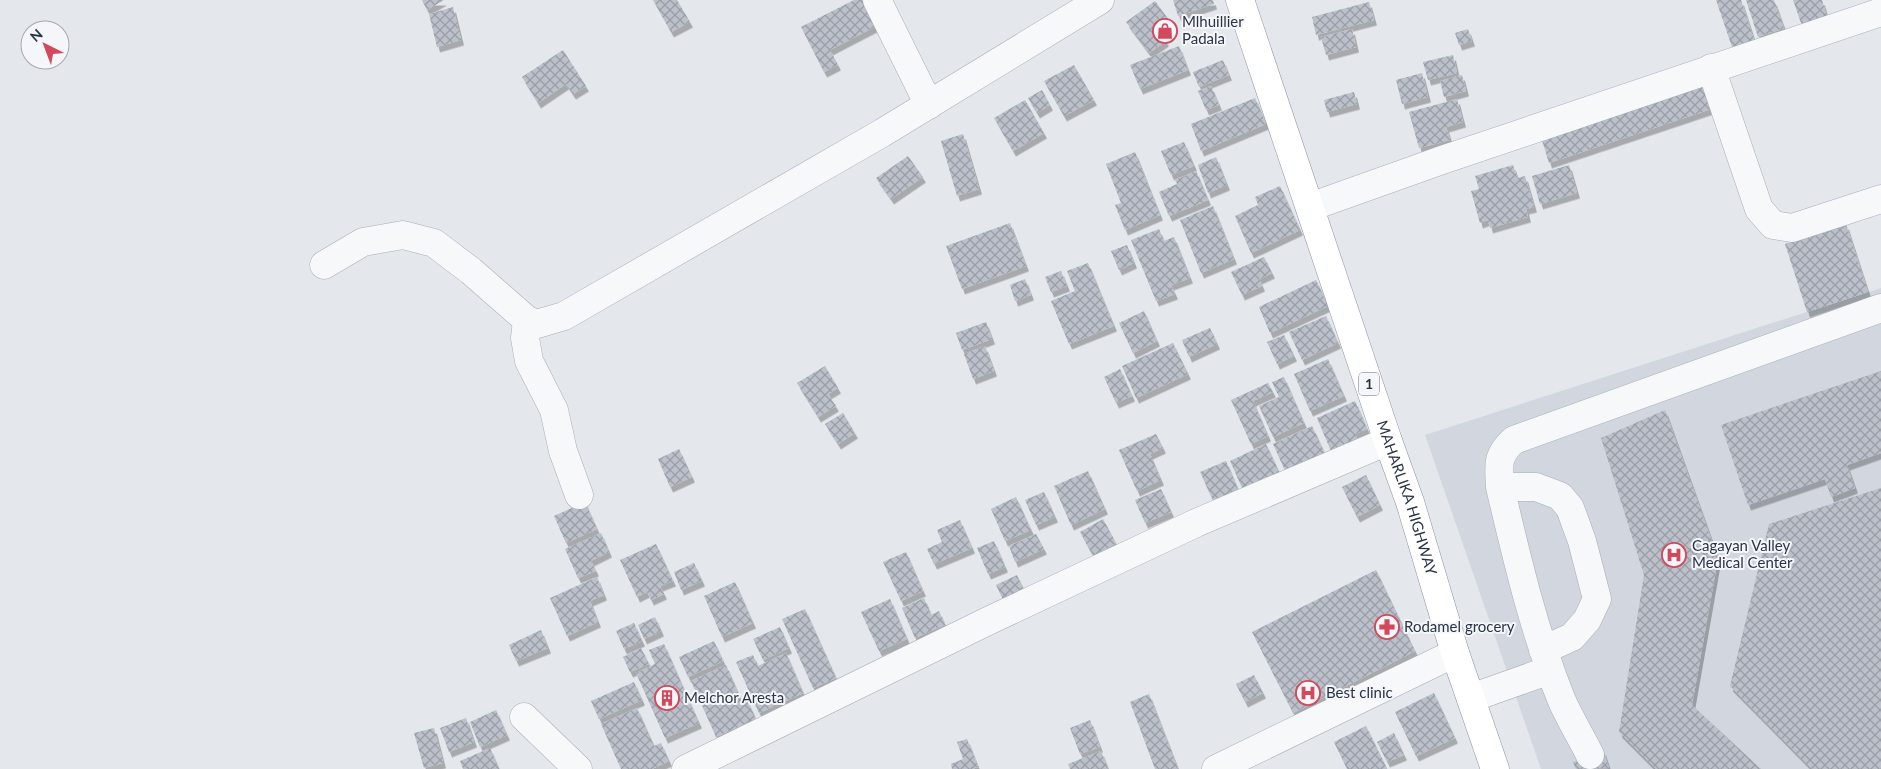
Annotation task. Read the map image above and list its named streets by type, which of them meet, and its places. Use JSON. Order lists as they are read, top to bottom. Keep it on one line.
{"streets":{"highway":["1","MAHARLIKA HIGHWAY"]},"places":{"shop":["Mlhuillier Padala"],"hospital":["Cagayan Valley Medical Center","Best clinic"],"pharmacy":["Rodamel grocery"],"building":["Melchor Aresta"]},"north":"top left"}
